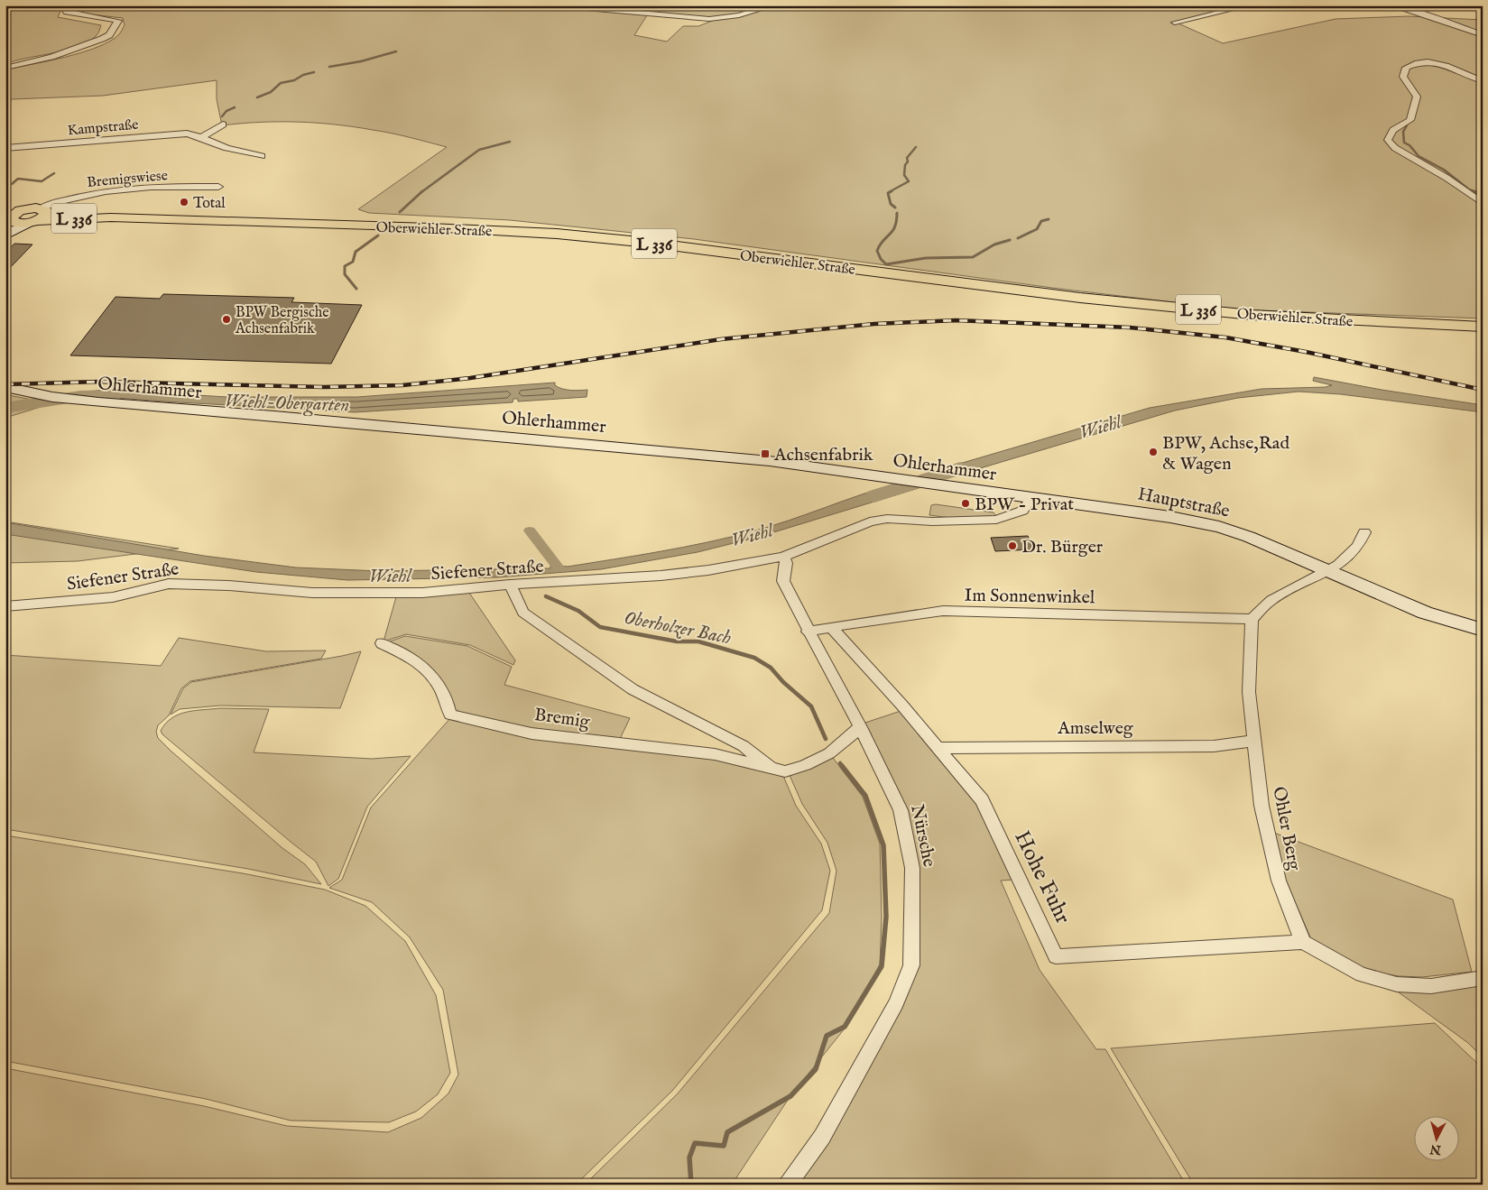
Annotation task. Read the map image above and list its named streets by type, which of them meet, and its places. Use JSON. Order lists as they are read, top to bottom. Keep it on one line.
{"streets":{"main road":["L 336","Oberwiehler Straße"],"street":["Kampstraße","Bremigswiese","Ohlerhammer","Hauptstraße","Siefener Straße","Im Sonnenwinkel","Bremig","Amselweg","Ohler Berg","Nürsche","Hohe Fuhr"]},"crossings":[["Bremigswiese","Oberwiehler Straße"],["L 336","Oberwiehler Straße"],["Ohlerhammer","Hauptstraße"],["Siefener Straße","Nürsche"],["Im Sonnenwinkel","Ohler Berg"],["Im Sonnenwinkel","Nürsche"],["Im Sonnenwinkel","Hohe Fuhr"],["Bremig","Nürsche"],["Amselweg","Ohler Berg"],["Amselweg","Hohe Fuhr"],["Ohler Berg","Hohe Fuhr"]],"water":["Wiehl-Obergarten","Wiehl","Oberholzer Bach"],"places":{"other":["Total","BPW Bergische Achsenfabrik","BPW, Achse,Rad & Wagen","BPW - Privat","Dr. Bürger"],"transit":["Achsenfabrik"]},"north":"bottom"}
